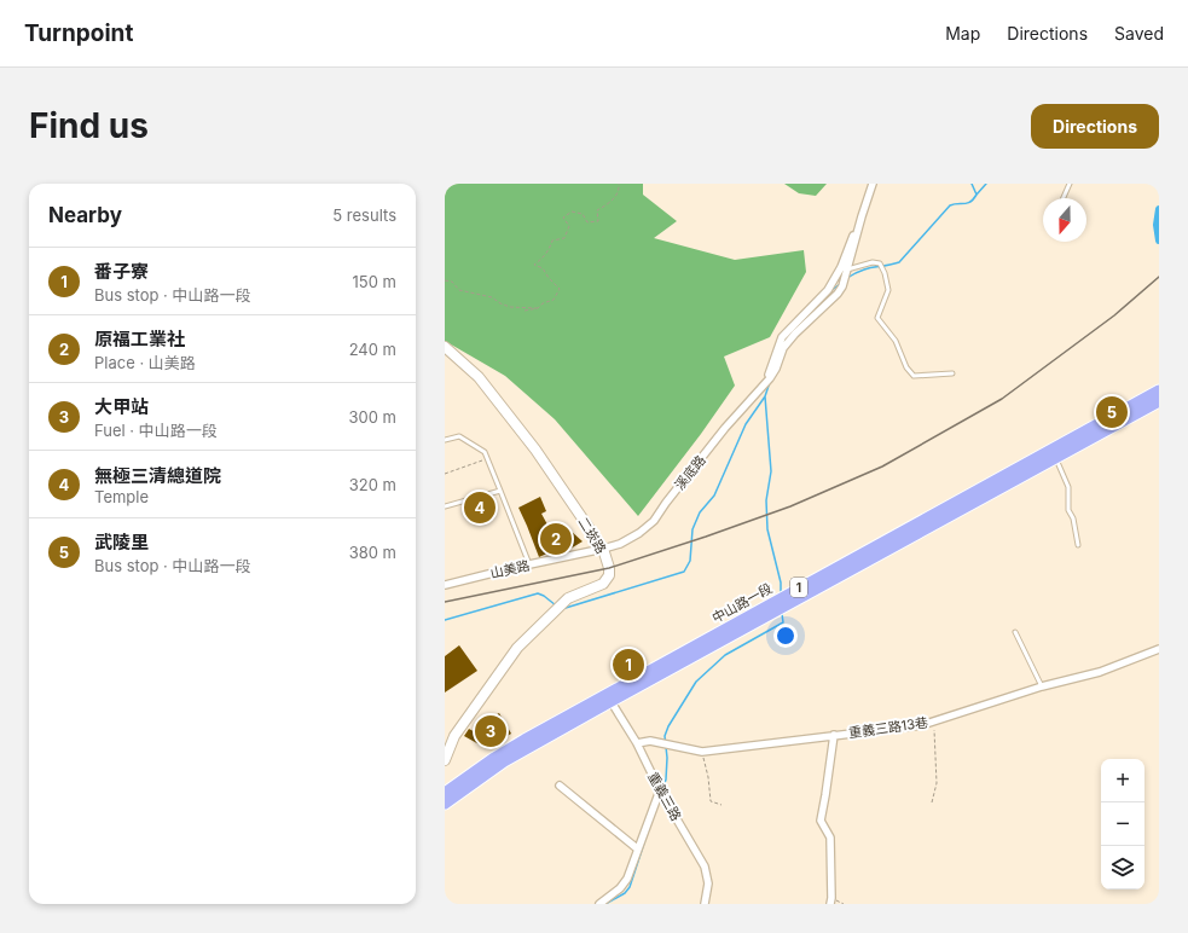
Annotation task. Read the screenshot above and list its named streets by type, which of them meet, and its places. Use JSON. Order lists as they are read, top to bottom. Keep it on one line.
{"streets":{"main road":["1","中山路一段"],"street":["溪底路","二崁路","山美路","重義三路13巷","重義三路"]},"crossings":[["溪底路","二崁路"],["溪底路","山美路"],["二崁路","山美路"],["中山路一段","重義三路"],["重義三路13巷","重義三路"]],"north":"bottom","page":{"header":"Turnpoint","nav":["Map","Directions","Saved"],"buttons":"Directions","title":"Find us","heading":["Nearby","5 results"],"list":[{"mark":"1","name":"番子寮","note":"Bus stop · 中山路一段","value":"150 m"},{"mark":"2","name":"原福工業社","note":"Place · 山美路","value":"240 m"},{"mark":"3","name":"大甲站","note":"Fuel · 中山路一段","value":"300 m"},{"mark":"4","name":"無極三清總道院","note":"Temple","value":"320 m"},{"mark":"5","name":"武陵里","note":"Bus stop · 中山路一段","value":"380 m"}],"pins":["5","4","2","1","3"],"map_buttons":["+","−"]}}
